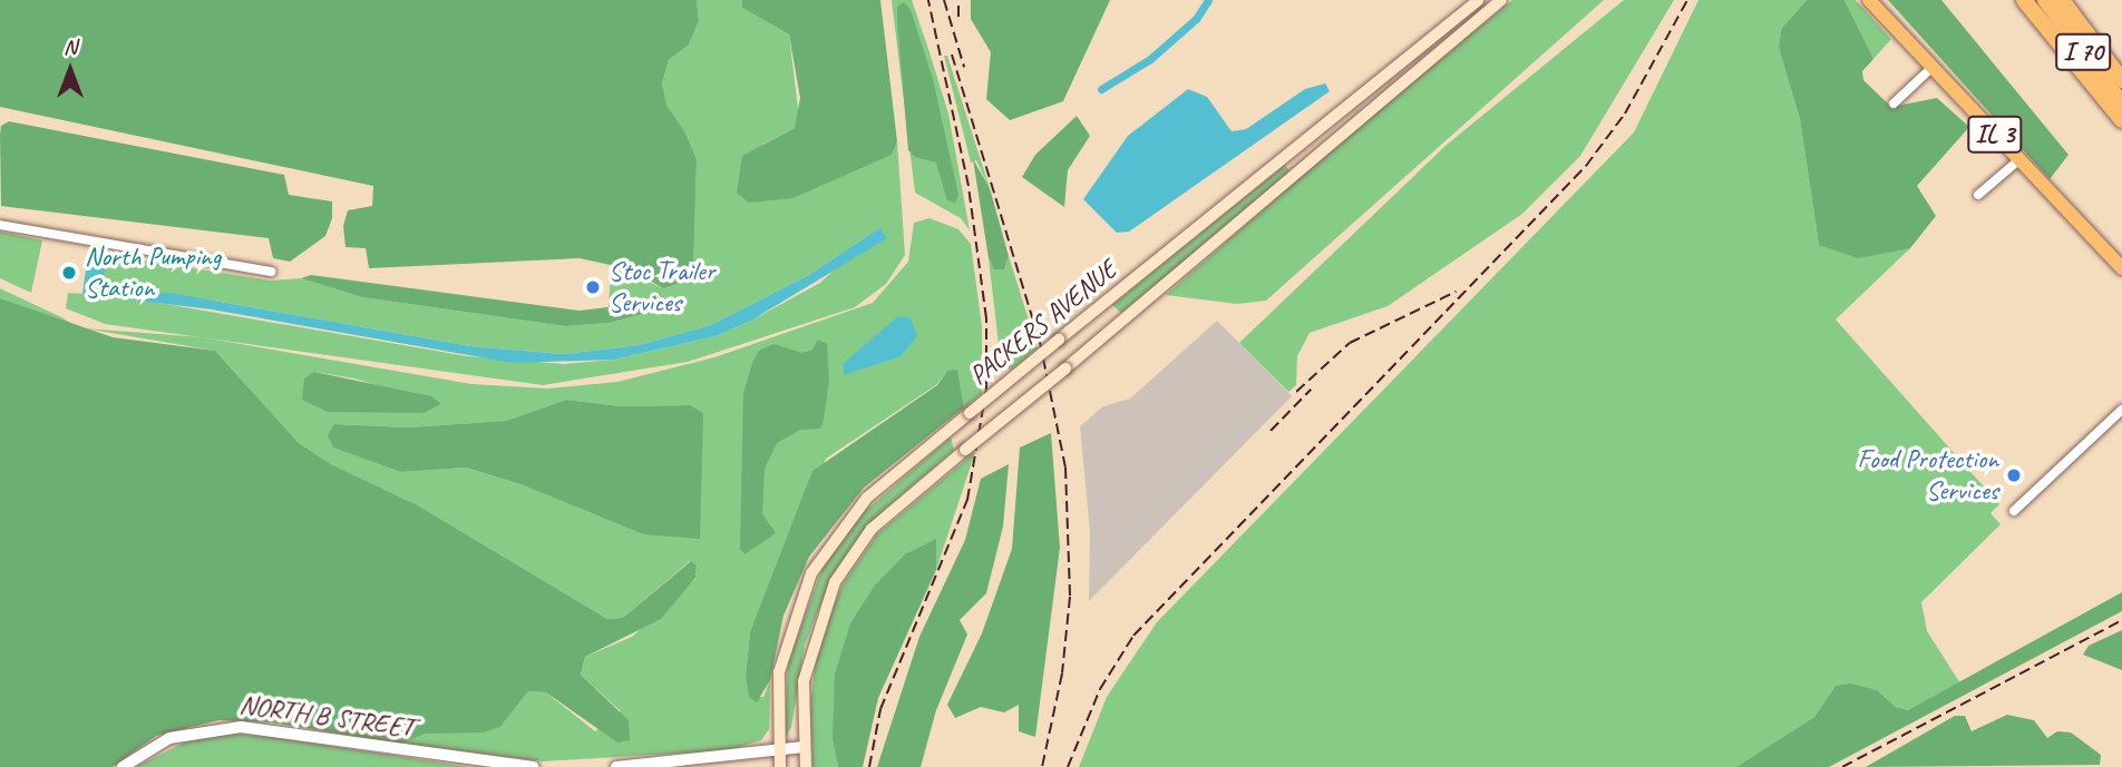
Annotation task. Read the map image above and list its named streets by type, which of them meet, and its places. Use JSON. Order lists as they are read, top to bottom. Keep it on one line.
{"streets":{"highway":["I 70"],"main road":["IL 3","PACKERS AVENUE"],"street":["NORTH B STREET"]},"places":["North Pumping Station","Stoc Trailer Services","Food Protection Services"],"north":"top"}
